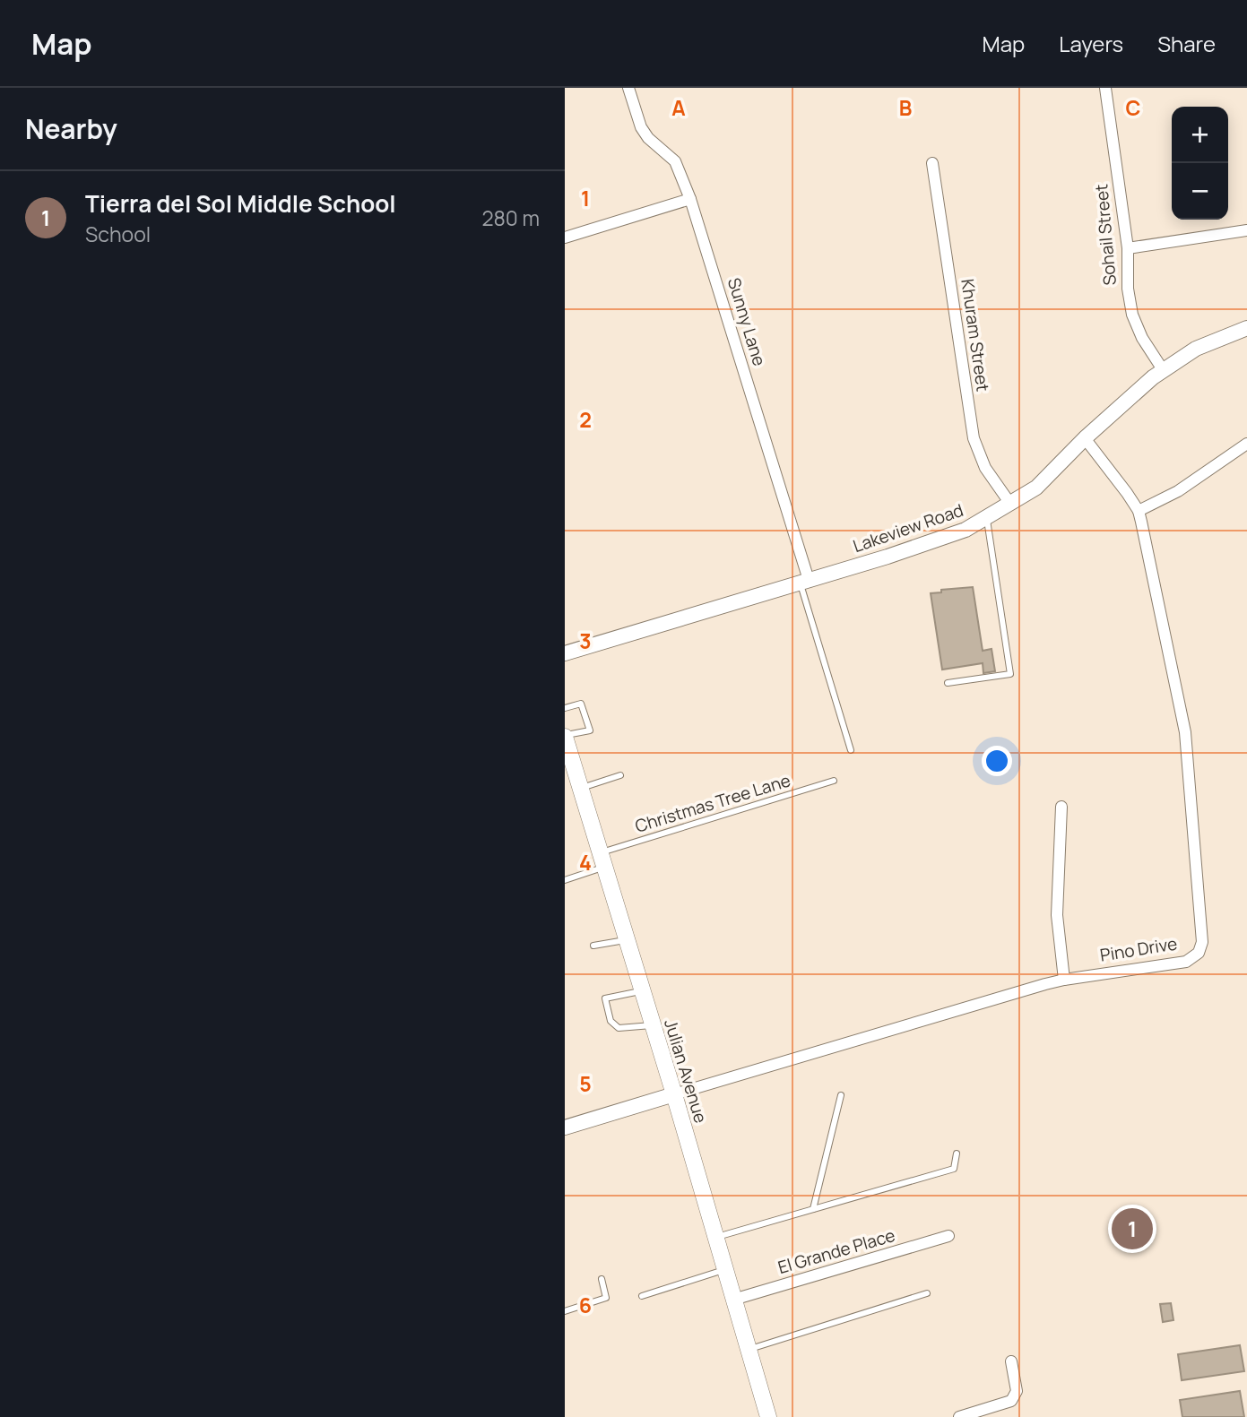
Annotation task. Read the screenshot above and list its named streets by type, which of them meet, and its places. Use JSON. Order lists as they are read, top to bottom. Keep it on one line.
{"streets":{"main road":["Julian Avenue"],"street":["Sohail Street","Sunny Lane","Khuram Street","Lakeview Road","Pino Drive","El Grande Place"],"lane":["Christmas Tree Lane"]},"crossings":[["Sohail Street","Lakeview Road"],["Sunny Lane","Lakeview Road"],["Khuram Street","Lakeview Road"],["Lakeview Road","Pino Drive"],["Christmas Tree Lane","Julian Avenue"],["Pino Drive","Julian Avenue"],["Julian Avenue","El Grande Place"]],"page":{"header":"Map","nav":["Map","Layers","Share"],"heading":"Nearby","map_buttons":["+","−"],"list":[{"mark":"1","name":"Tierra del Sol Middle School","note":"School","value":"280 m"}],"pins":"1"},"grid":{"columns":["A","B","C"],"rows":["1","2","3","4","5","6"]}}
